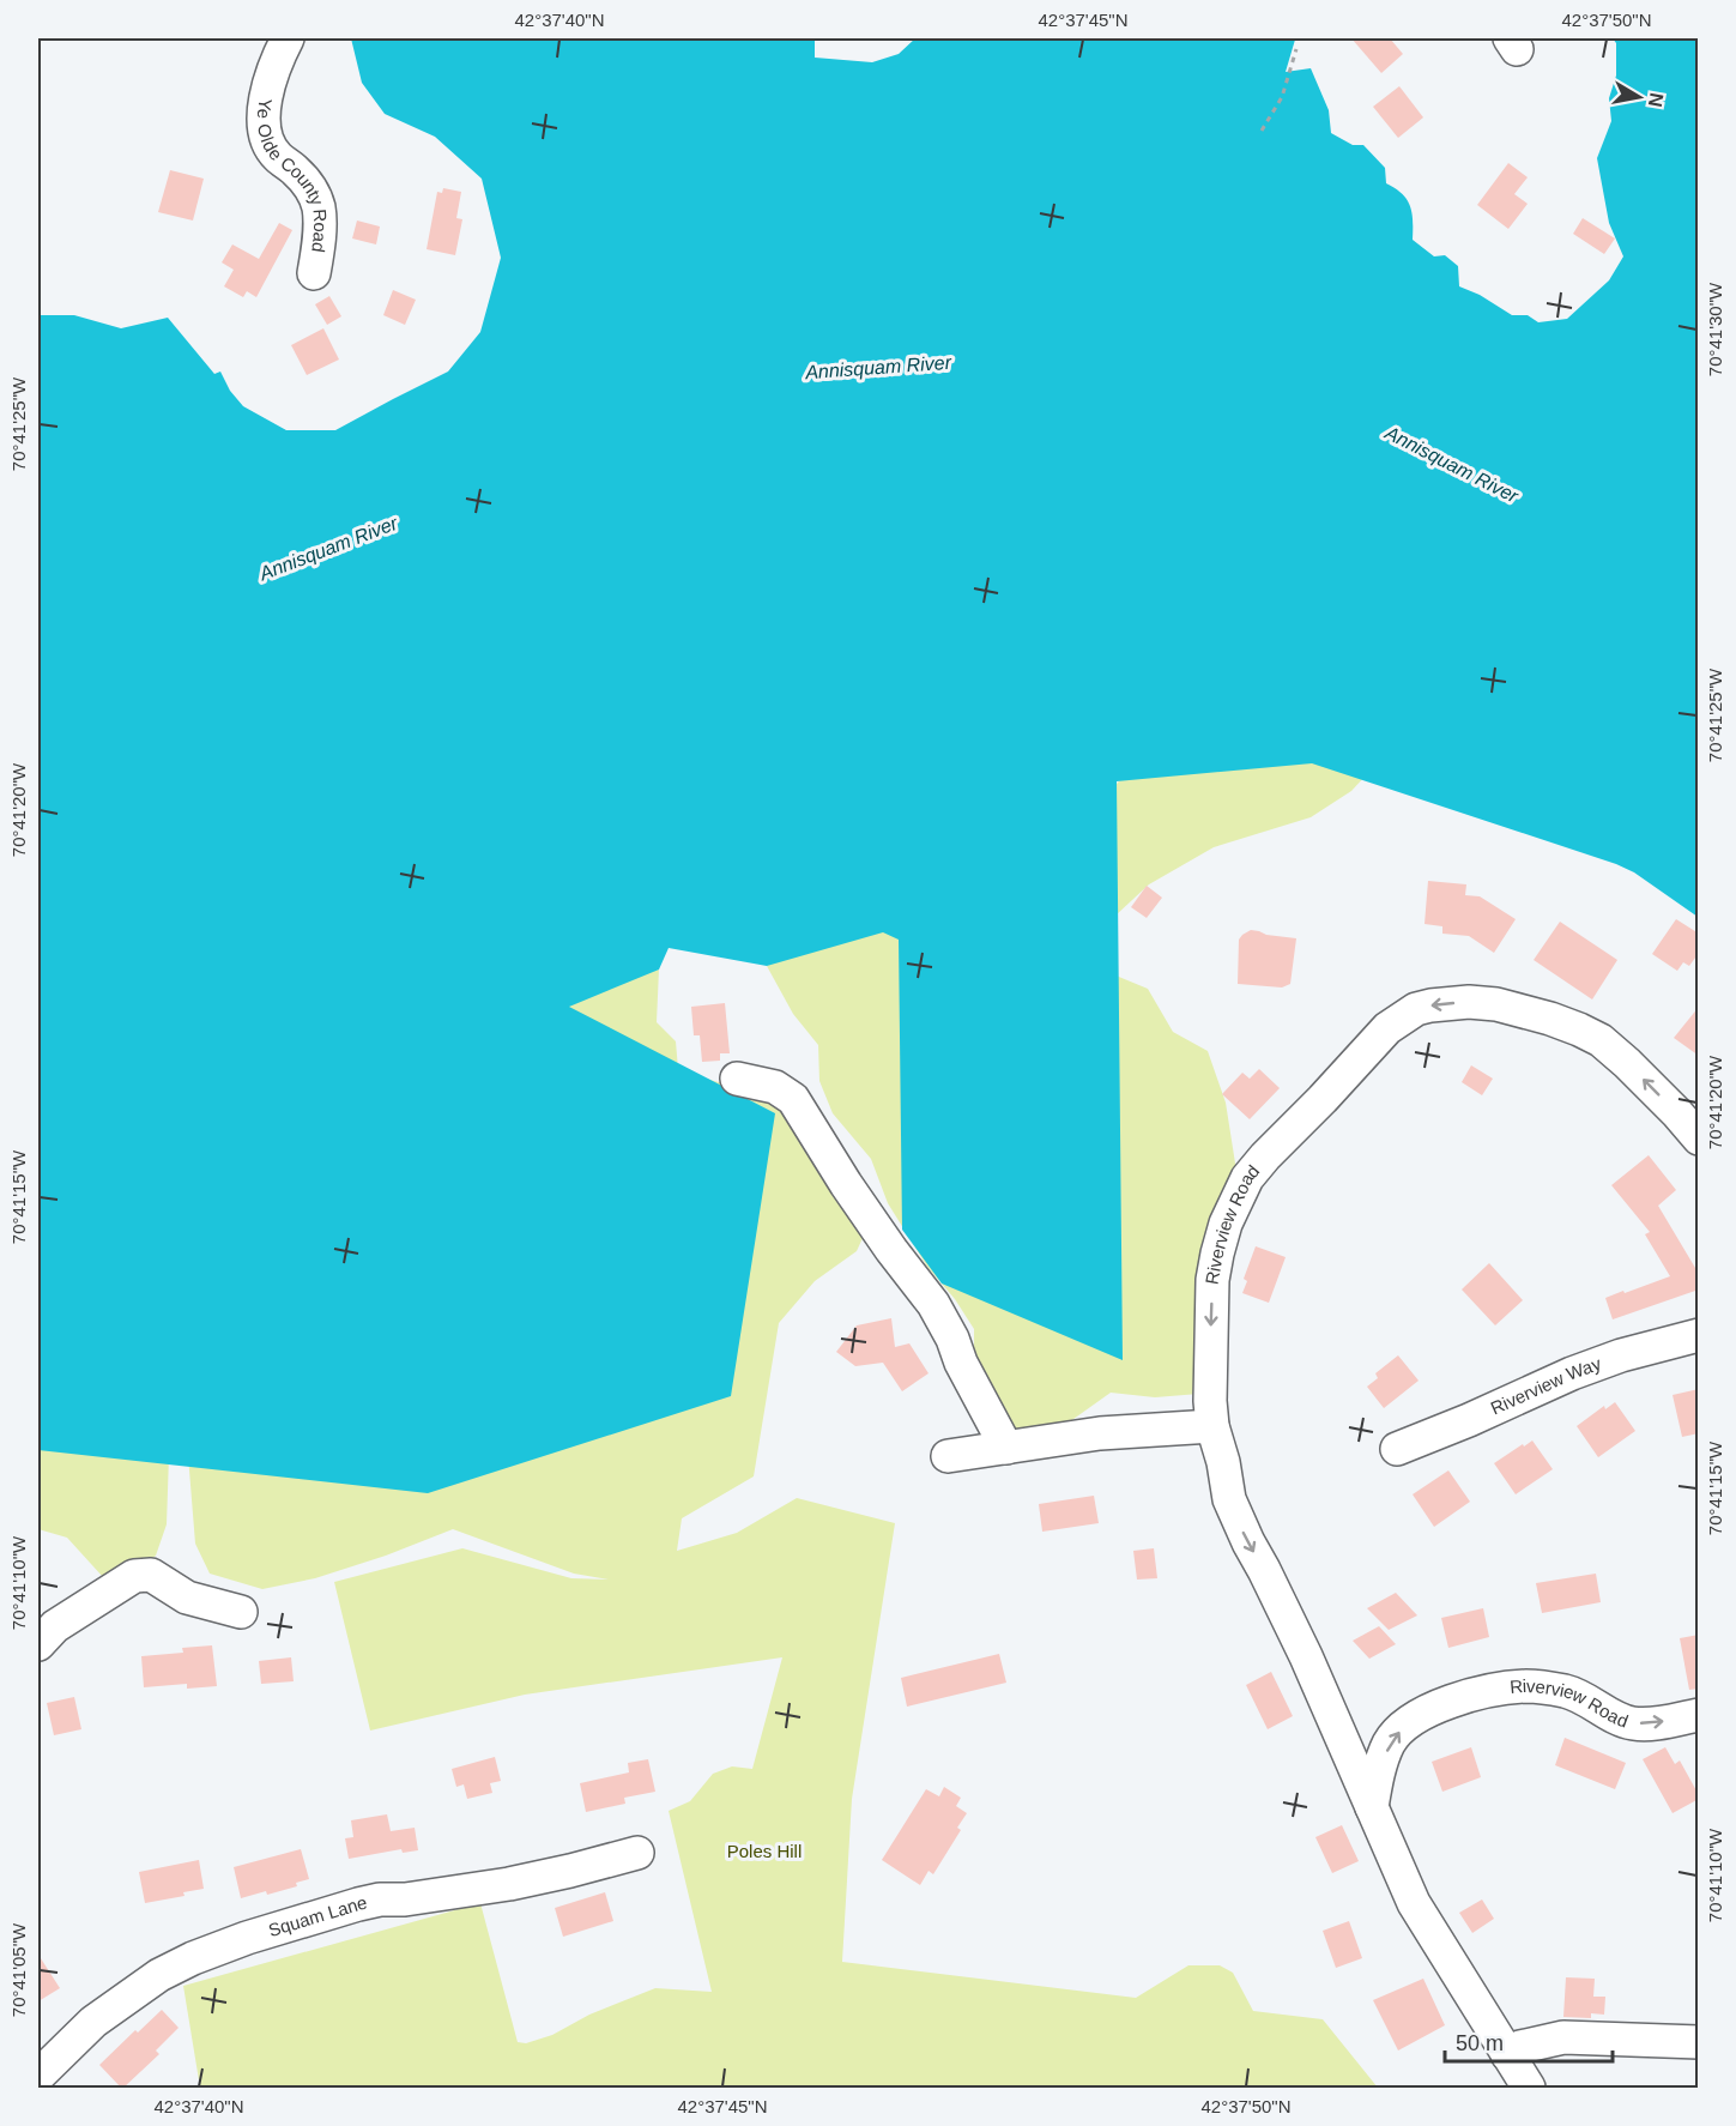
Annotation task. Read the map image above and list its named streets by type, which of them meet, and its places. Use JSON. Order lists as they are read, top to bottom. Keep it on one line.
{"streets":{"street":["Ye Olde County Road","Riverview Road","Riverview Way","Squam Lane"]},"water":["Annisquam River"],"parks":["Poles Hill"],"scale_bar":"50 m","north":"right","coordinates":["42°37'40\"N","42°37'45\"N","42°37'50\"N","70°41'30\"W","70°41'25\"W","70°41'20\"W","70°41'15\"W","70°41'10\"W","70°41'05\"W"]}
